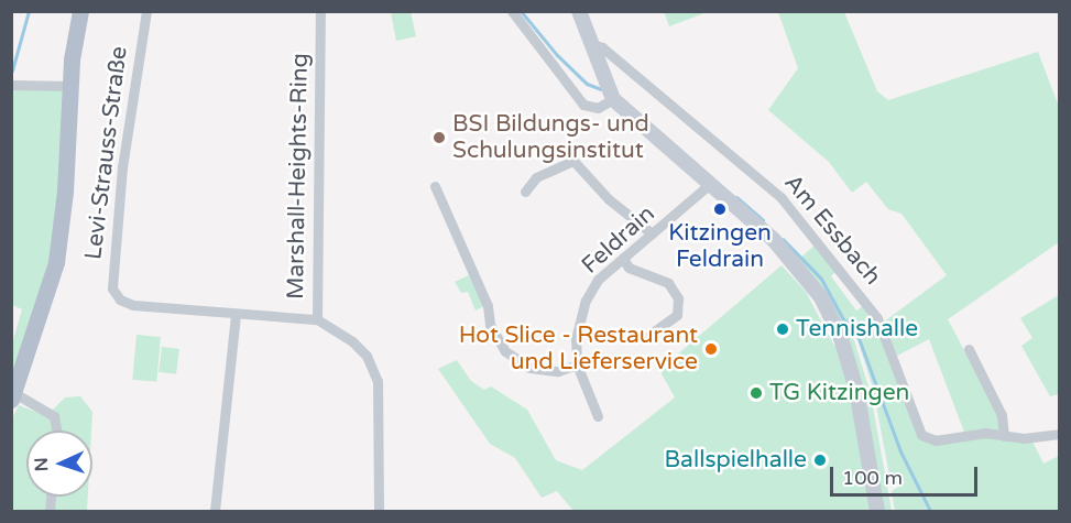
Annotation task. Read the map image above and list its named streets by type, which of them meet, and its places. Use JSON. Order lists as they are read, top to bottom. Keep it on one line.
{"streets":{"street":["Levi-Strauss-Straße","Marshall-Heights-Ring","Am Essbach","Feldrain"]},"crossings":[["Levi-Strauss-Straße","Marshall-Heights-Ring"]],"places":["BSI Bildungs- und Schulungsinstitut","Kitzingen Feldrain","Tennishalle","Hot Slice - Restaurant und Lieferservice","TG Kitzingen","Ballspielhalle"],"scale_bar":"100 m","north":"left"}
